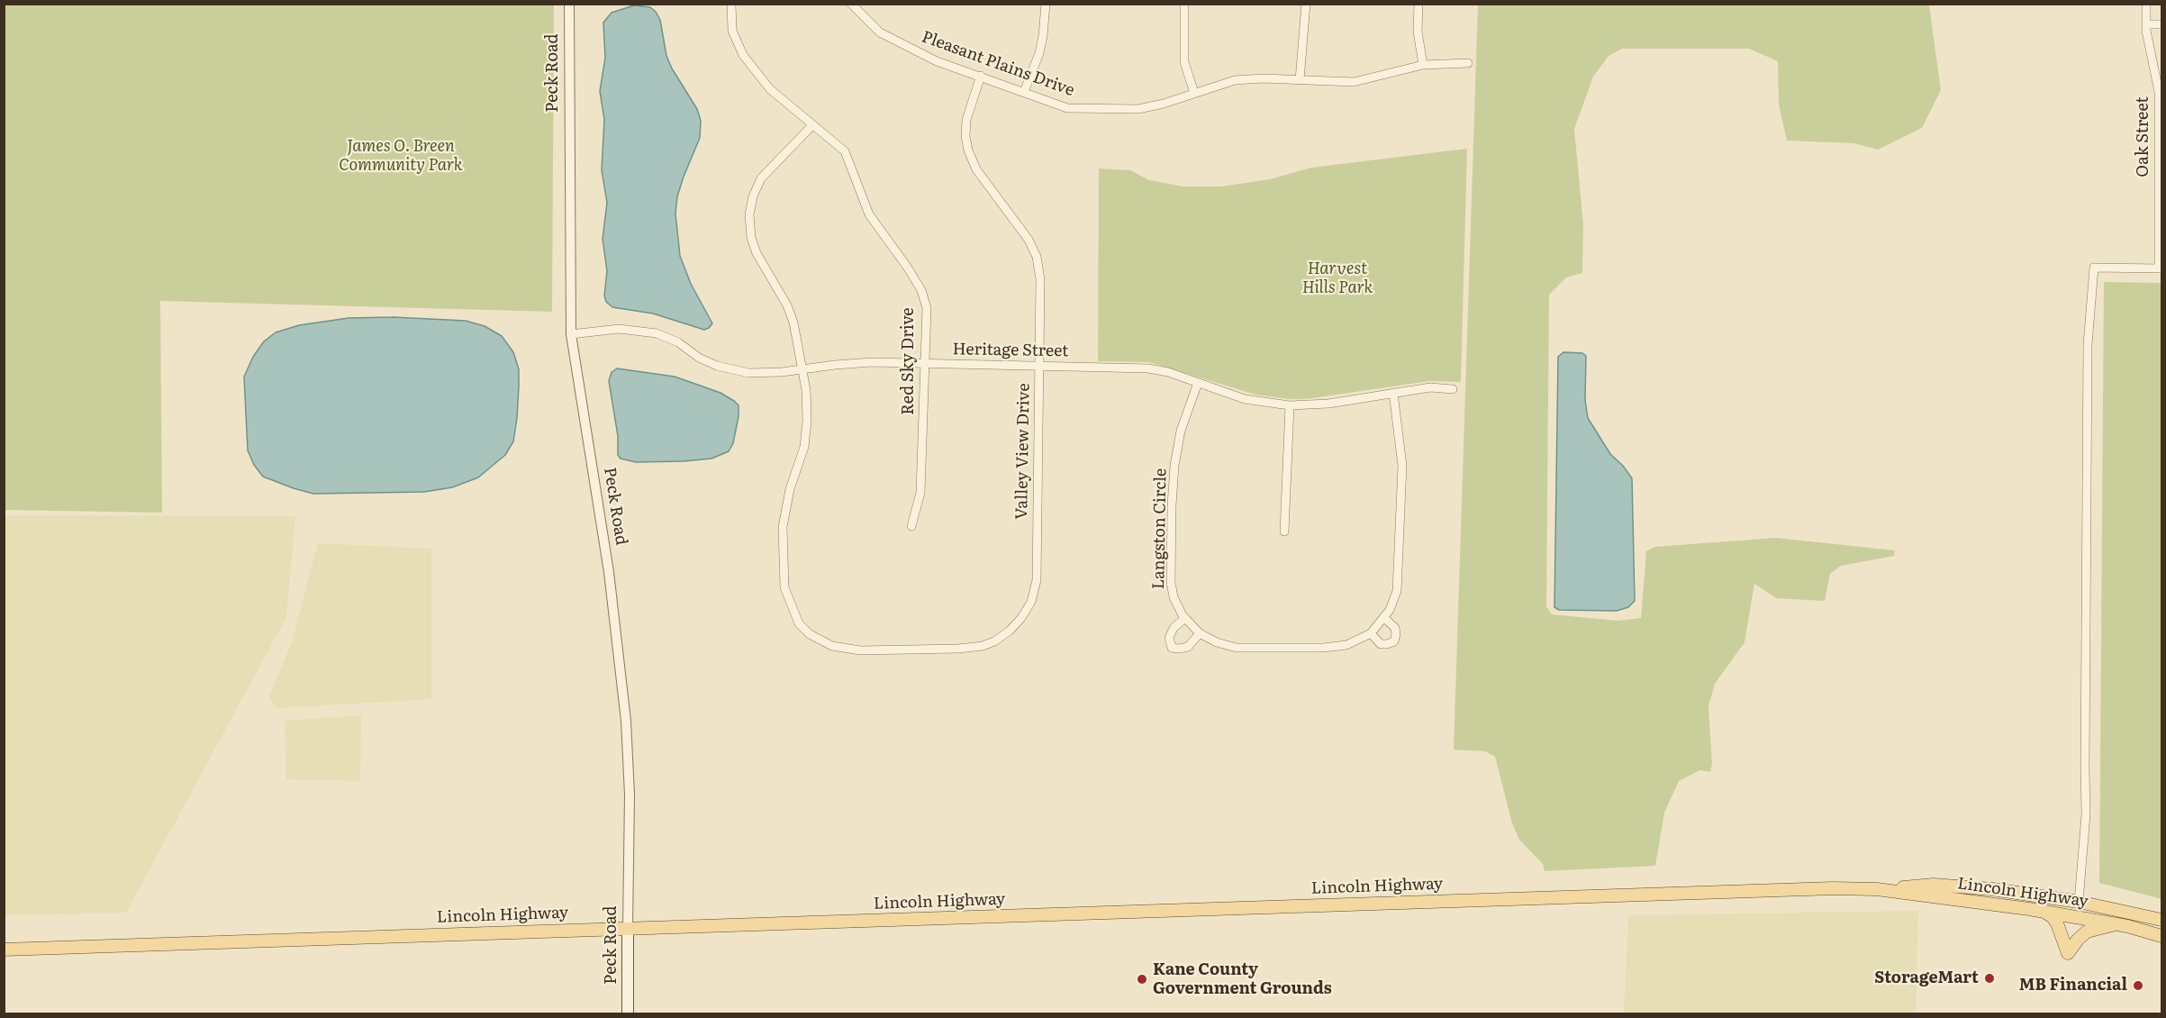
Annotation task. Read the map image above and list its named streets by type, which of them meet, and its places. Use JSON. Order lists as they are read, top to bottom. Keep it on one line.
{"streets":{"main road":["Peck Road","Lincoln Highway"],"street":["Pleasant Plains Drive","Oak Street","Heritage Street","Red Sky Drive","Valley View Drive","Langston Circle"]},"crossings":[["Pleasant Plains Drive","Valley View Drive"],["Peck Road","Heritage Street"],["Peck Road","Lincoln Highway"],["Heritage Street","Red Sky Drive"],["Heritage Street","Valley View Drive"],["Heritage Street","Langston Circle"],["Red Sky Drive","Valley View Drive"]],"parks":["James O. Breen Community Park","Harvest Hills Park"],"places":["StorageMart","Kane County Government Grounds","MB Financial"]}
